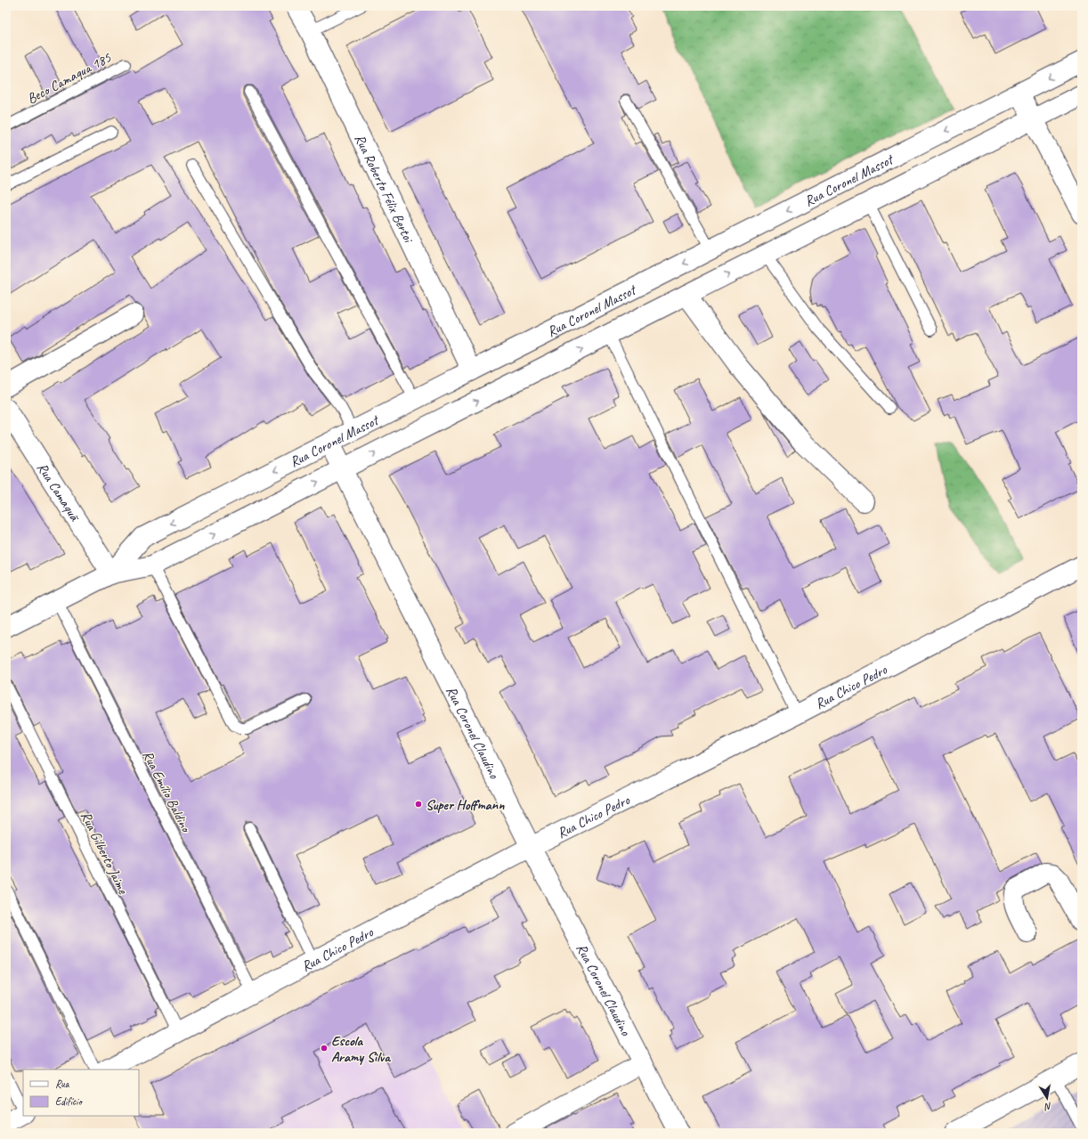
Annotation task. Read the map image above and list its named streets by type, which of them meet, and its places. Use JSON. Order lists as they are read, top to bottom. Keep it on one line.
{"streets":{"street":["Rua Coronel Massot","Rua Roberto Félix Bertoi","Rua Camaquã","Rua Chico Pedro","Rua Coronel Claudino"],"lane":["Beco Camaqua 185","Rua Emílio Baldino","Rua Gilberto Jaime"]},"crossings":[["Rua Coronel Massot","Rua Roberto Félix Bertoi"],["Rua Coronel Massot","Rua Camaquã"],["Rua Coronel Massot","Rua Coronel Claudino"],["Rua Coronel Massot","Rua Emílio Baldino"],["Rua Chico Pedro","Rua Coronel Claudino"],["Rua Chico Pedro","Rua Emílio Baldino"],["Rua Chico Pedro","Rua Gilberto Jaime"]],"places":["Super Hoffmann","Escola Aramy Silva"],"legend":["Rua","Edifício"],"north":"bottom"}
